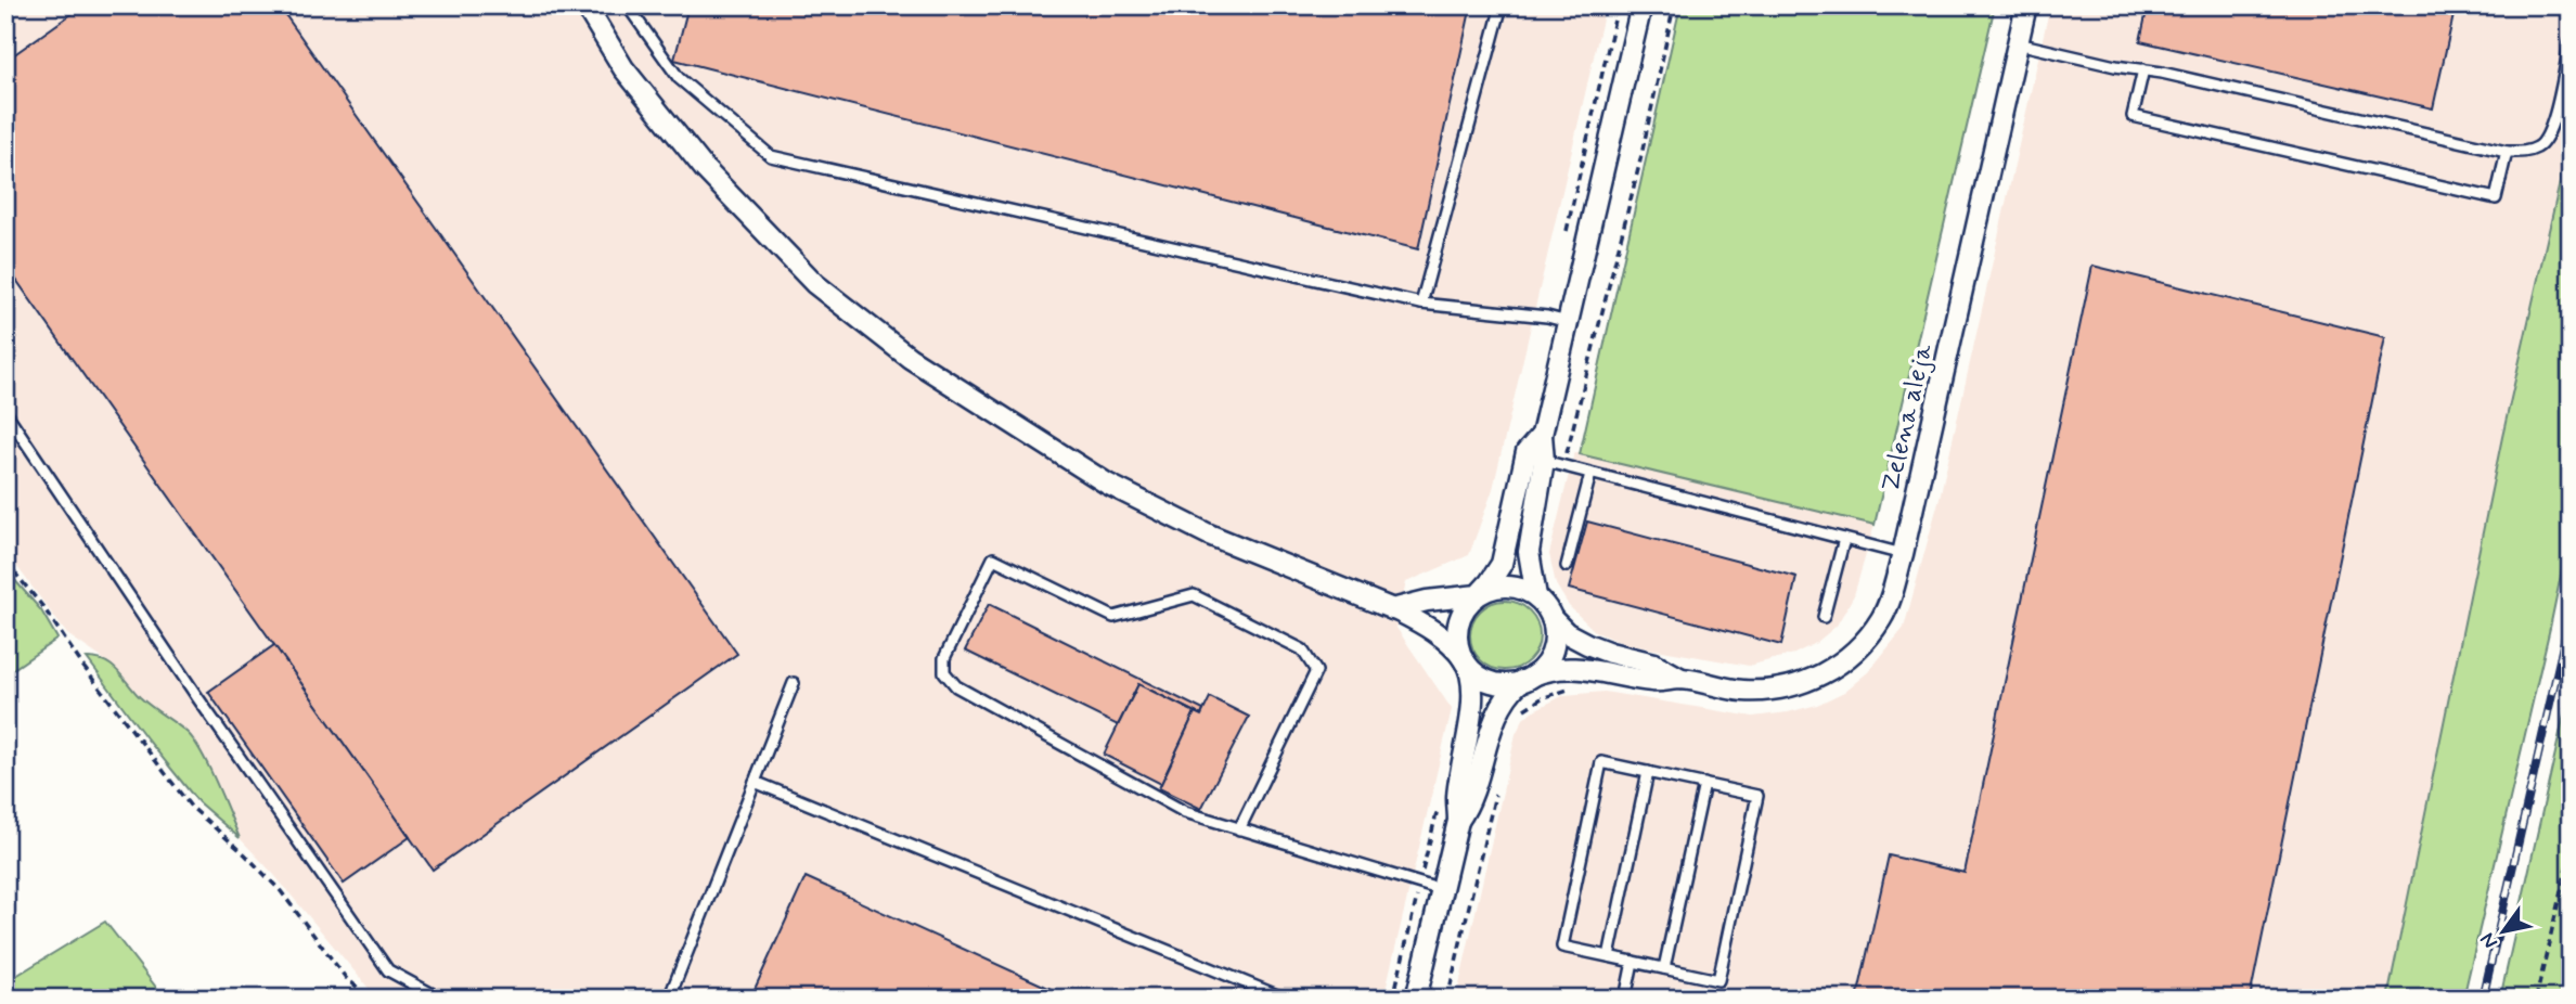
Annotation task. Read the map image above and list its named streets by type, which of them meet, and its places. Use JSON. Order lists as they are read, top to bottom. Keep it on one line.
{"streets":{"street":["Zelena aleja"]},"north":"bottom left"}
